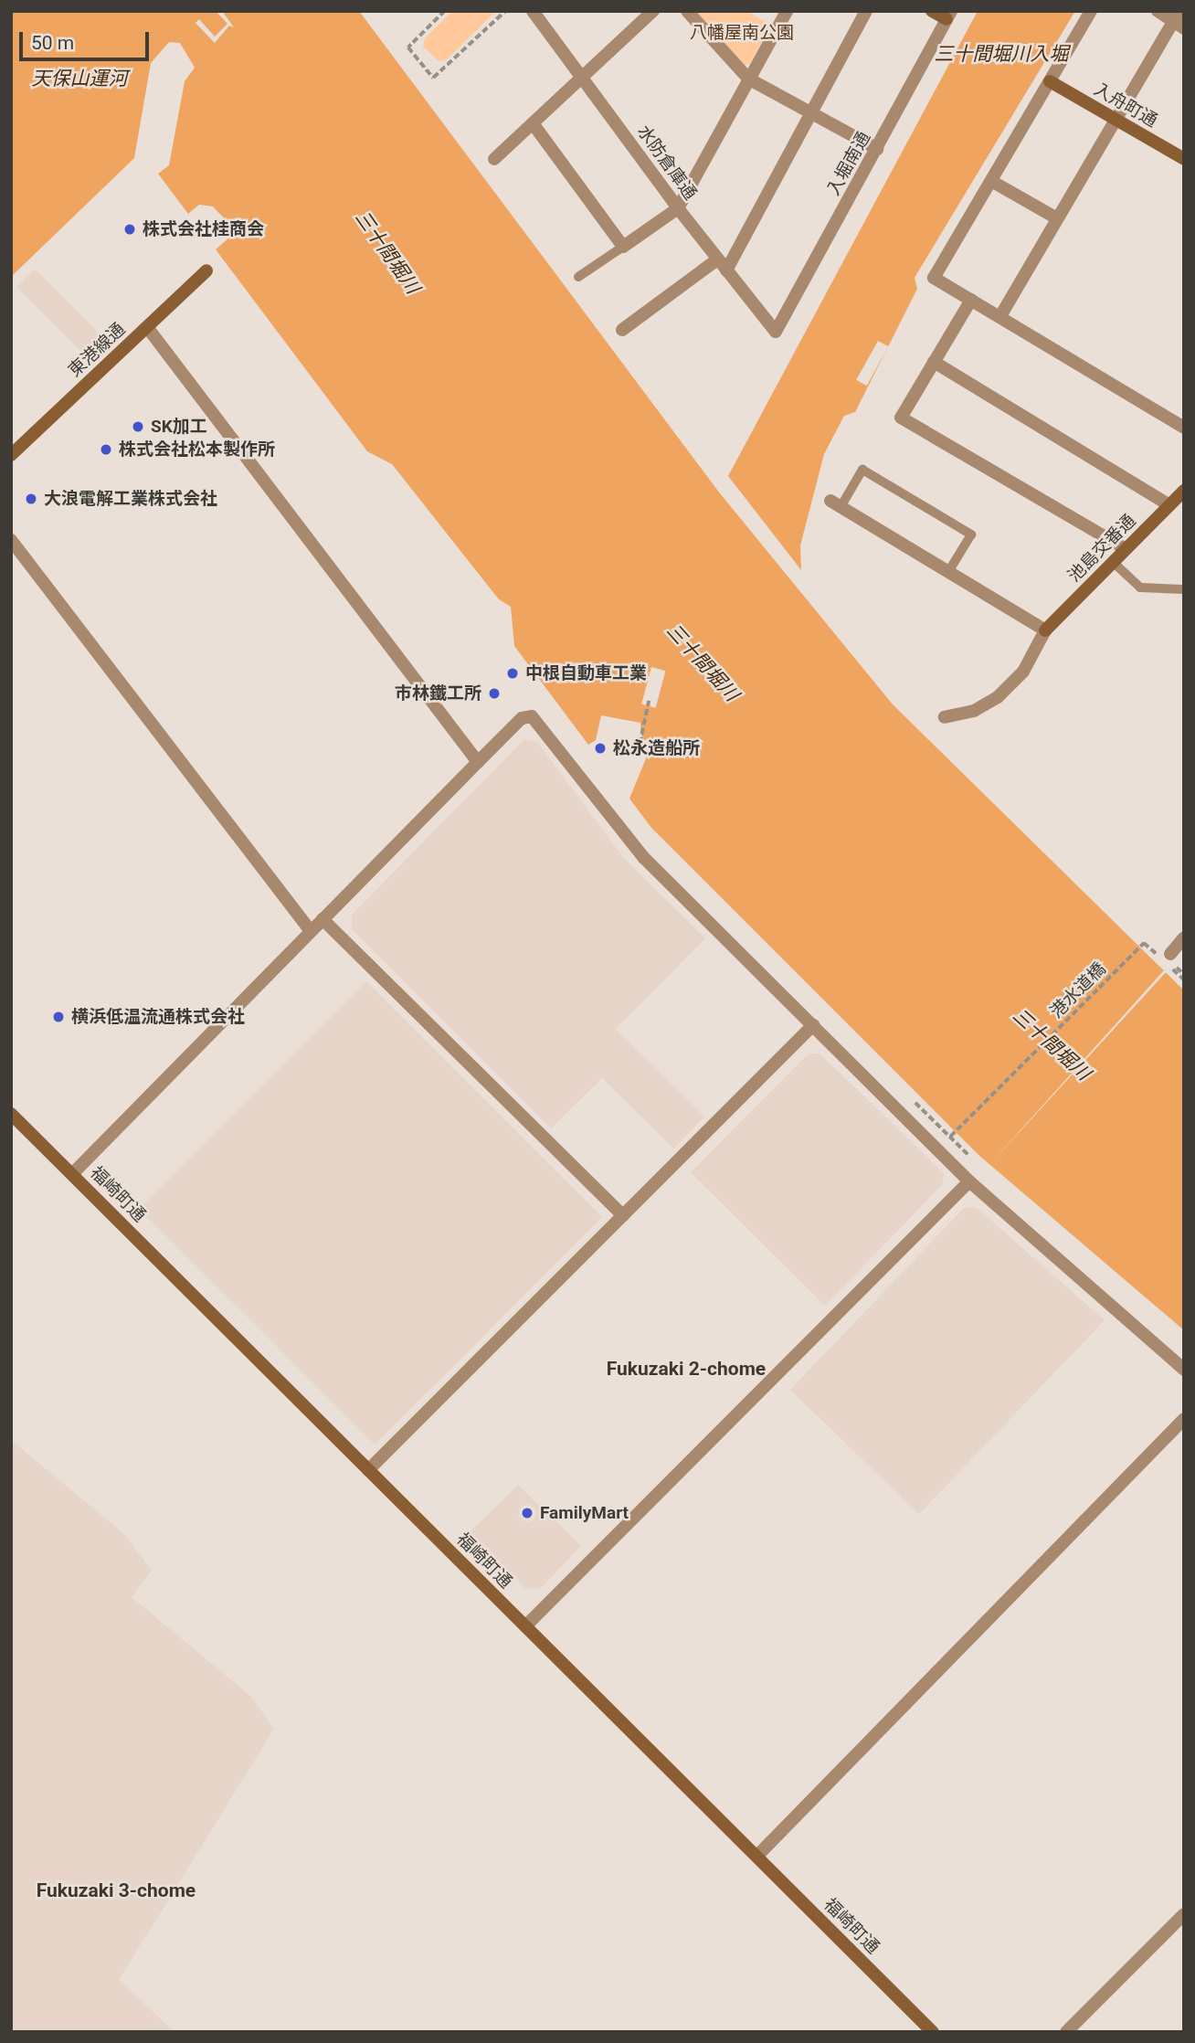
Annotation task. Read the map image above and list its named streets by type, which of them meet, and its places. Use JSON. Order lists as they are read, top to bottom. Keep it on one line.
{"streets":{"street":["入舟町通","水防倉庫通","入堀南通","東港線通","池島交番通","福崎町通"],"path":["港水道橋"]},"crossings":[["水防倉庫通","入堀南通"]],"districts":["Fukuzaki 2-chome","Fukuzaki 3-chome"],"water":["三十間堀川入堀","天保山運河","三十間堀川"],"parks":["八幡屋南公園"],"places":["株式会社桂商会","SK加工","株式会社松本製作所","大浪電解工業株式会社","中根自動車工業","市林鐵工所","松永造船所","横浜低温流通株式会社","FamilyMart"],"scale_bar":"50 m"}
